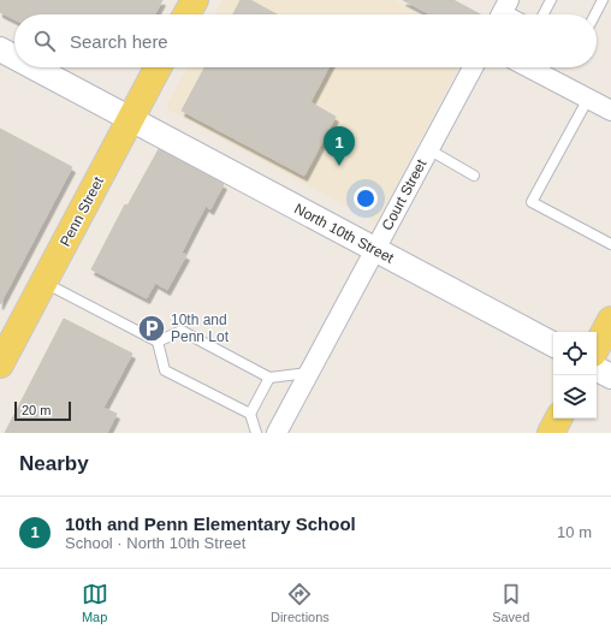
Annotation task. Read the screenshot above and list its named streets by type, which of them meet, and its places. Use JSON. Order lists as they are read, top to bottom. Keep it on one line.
{"streets":{"main road":["Penn Street"],"street":["Court Street","North 10th Street"]},"crossings":[["Court Street","North 10th Street"],["Penn Street","North 10th Street"]],"places":{"parking":["10th and Penn Lot"]},"scale_bar":"20 m","page":{"search":"Search here","pins":"1","scale":"20 m","heading":"Nearby","list":[{"mark":"1","name":"10th and Penn Elementary School","note":"School · North 10th Street","value":"10 m"}],"nav":["Map","Directions","Saved"]}}
